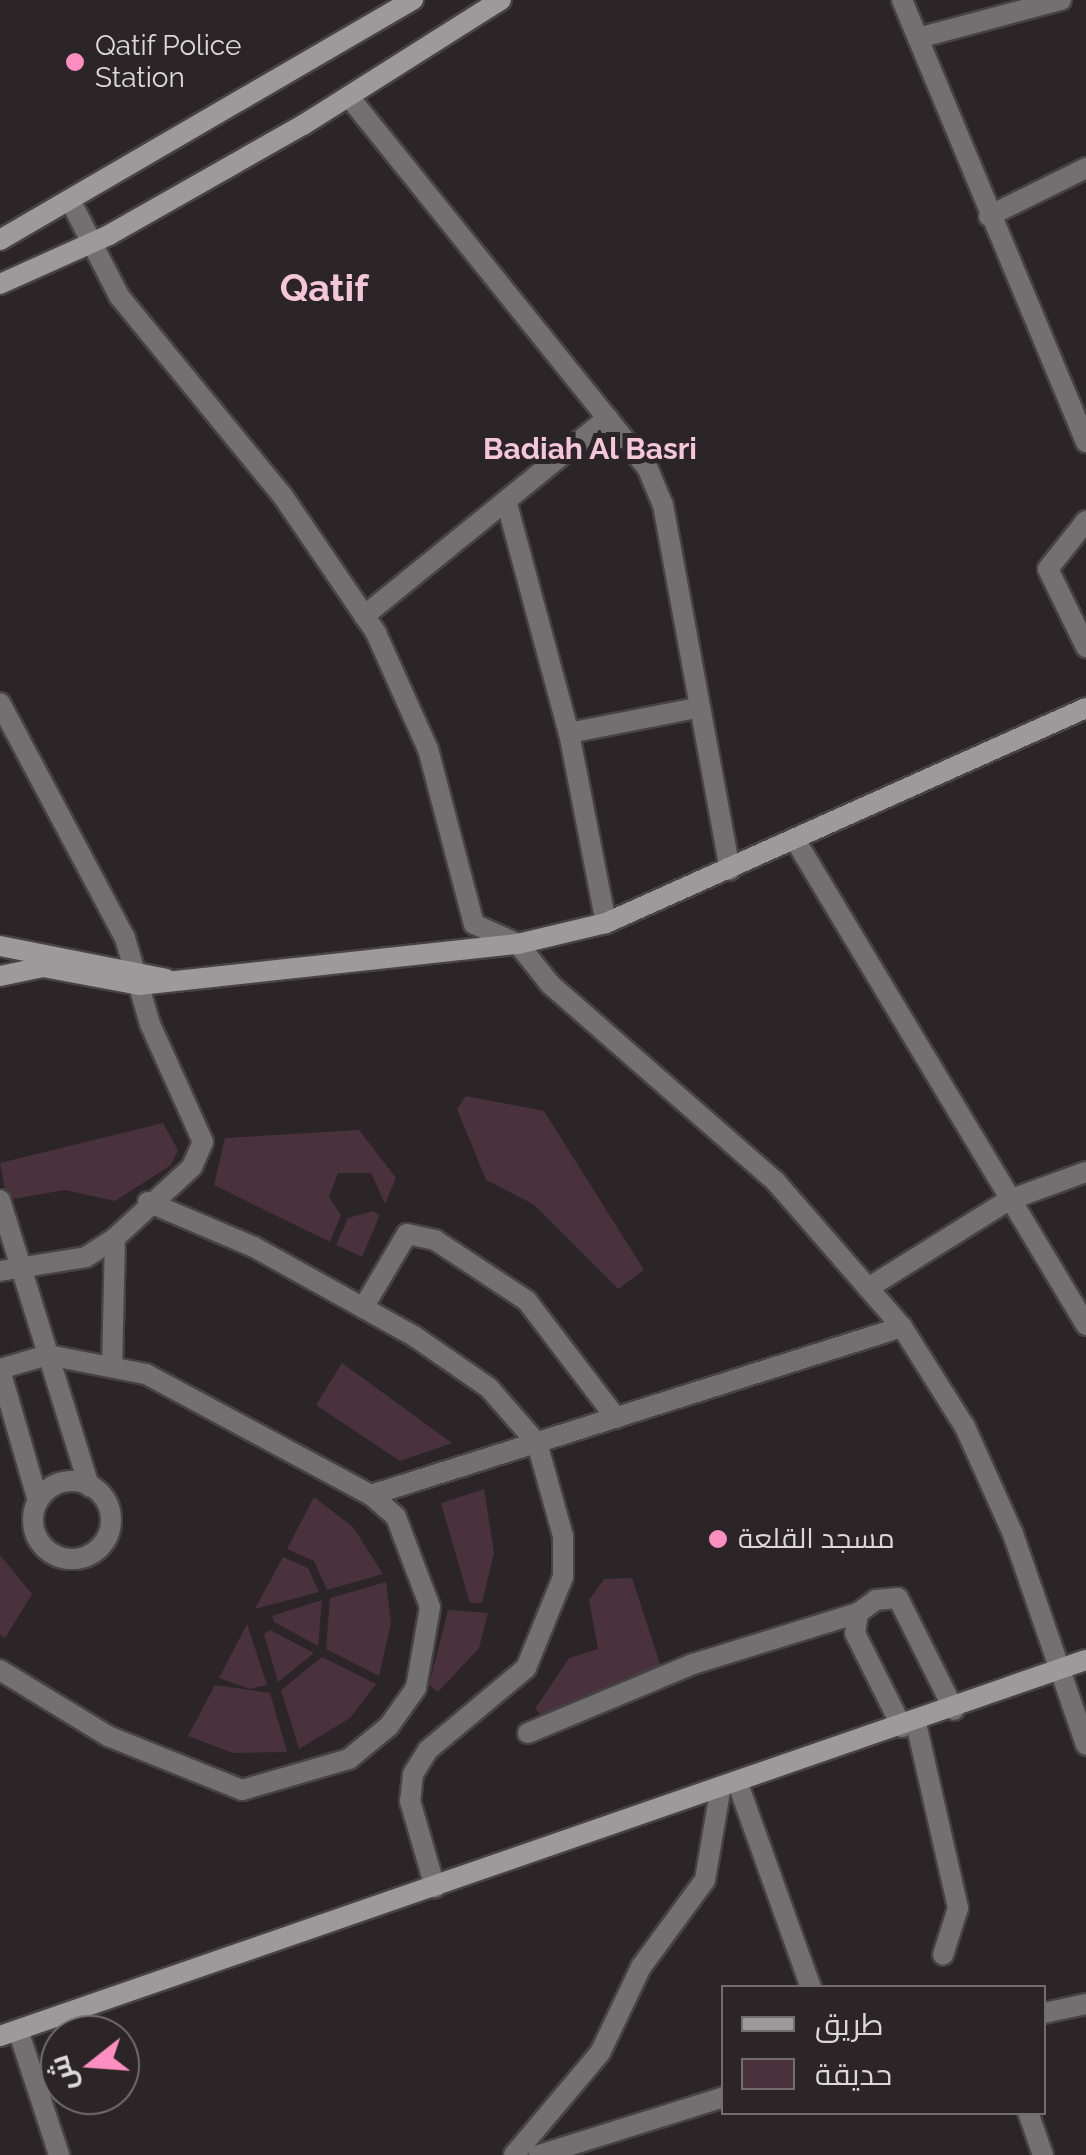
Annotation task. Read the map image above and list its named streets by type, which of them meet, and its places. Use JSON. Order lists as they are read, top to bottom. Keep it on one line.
{"districts":["Qatif","Badiah Al Basri"],"places":["Qatif Police Station","مسجد القلعة"],"legend":["طريق","حديقة"],"north":"left"}
